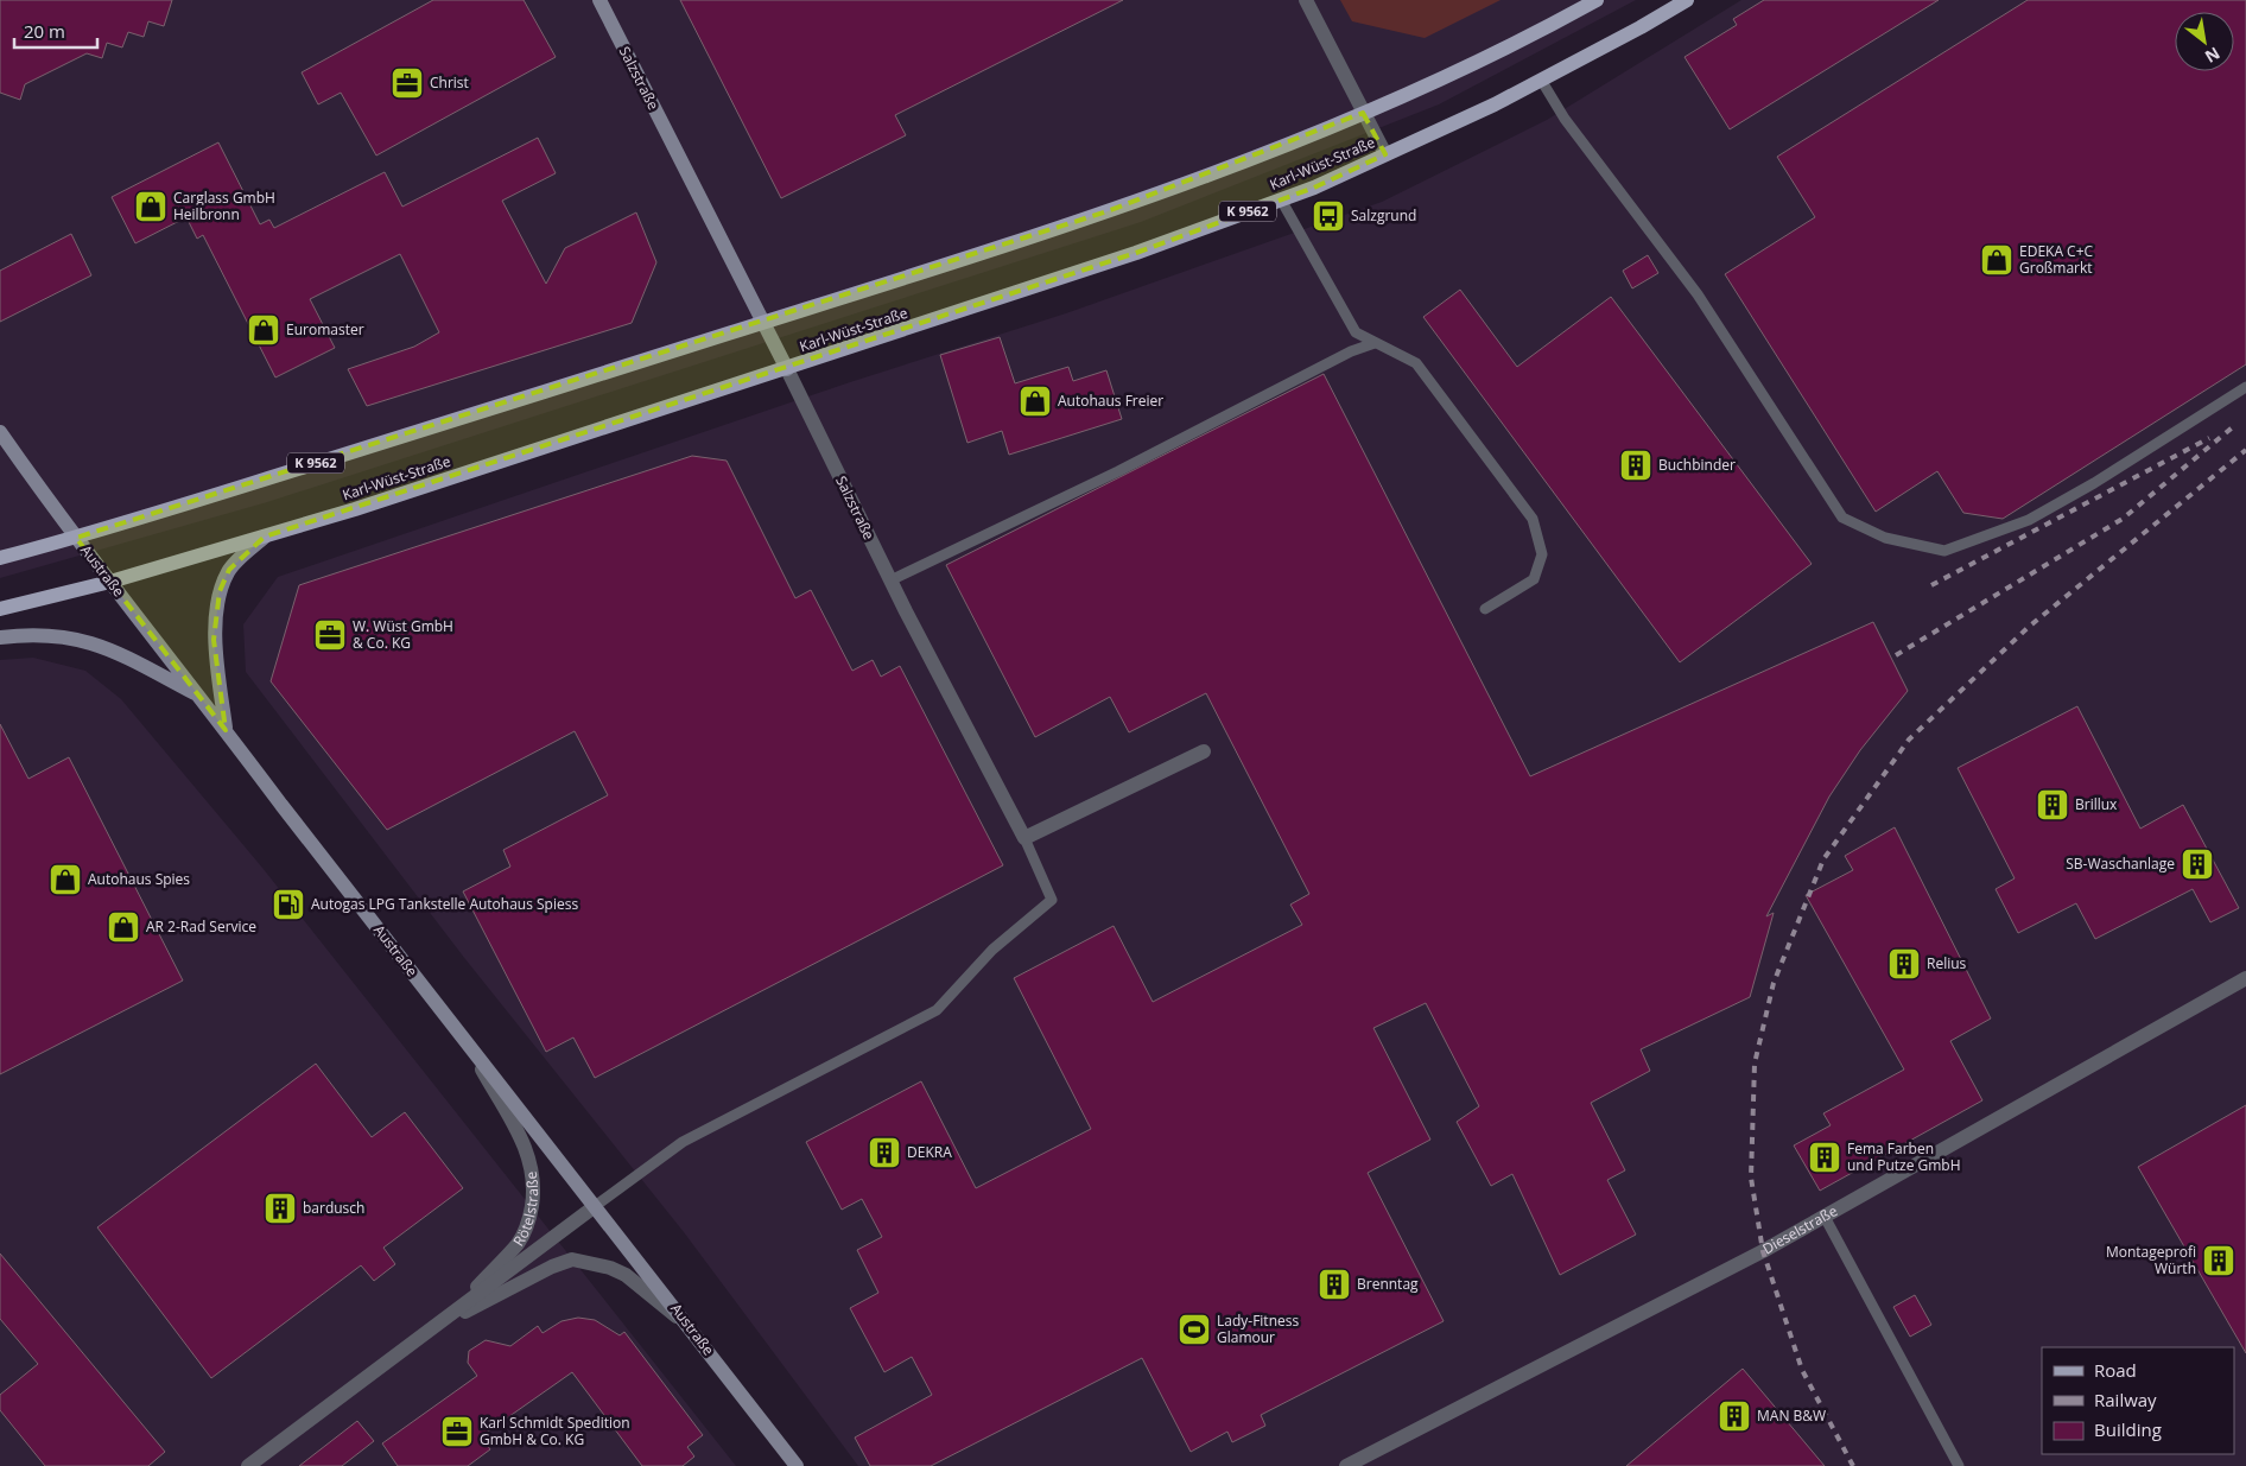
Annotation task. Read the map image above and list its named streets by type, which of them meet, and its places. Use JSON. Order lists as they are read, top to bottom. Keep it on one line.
{"streets":{"main road":["Salzstraße","Karl-Wüst-Straße","K 9562","Austraße"],"street":["Rötelstraße","Dieselstraße"]},"crossings":[["Salzstraße","Karl-Wüst-Straße"],["Salzstraße","K 9562"],["Karl-Wüst-Straße","Austraße"],["K 9562","Austraße"],["Austraße","Rötelstraße"]],"places":{"office":["Christ","W. Wüst GmbH & Co. KG","Karl Schmidt Spedition GmbH & Co. KG"],"shop":["Carglass GmbH Heilbronn","EDEKA C+C Großmarkt","Euromaster","Autohaus Freier","Autohaus Spies","AR 2-Rad Service"],"bus stop":["Salzgrund"],"building":["Buchbinder","Brillux","SB-Waschanlage","Relius","DEKRA","Fema Farben und Putze GmbH","bardusch","Montageprofi Würth","Brenntag","MAN B&W"],"fuel station":["Autogas LPG Tankstelle Autohaus Spiess"],"sports":["Lady-Fitness Glamour"]},"legend":["Road","Railway","Building"],"scale_bar":"20 m","north":"bottom right"}
